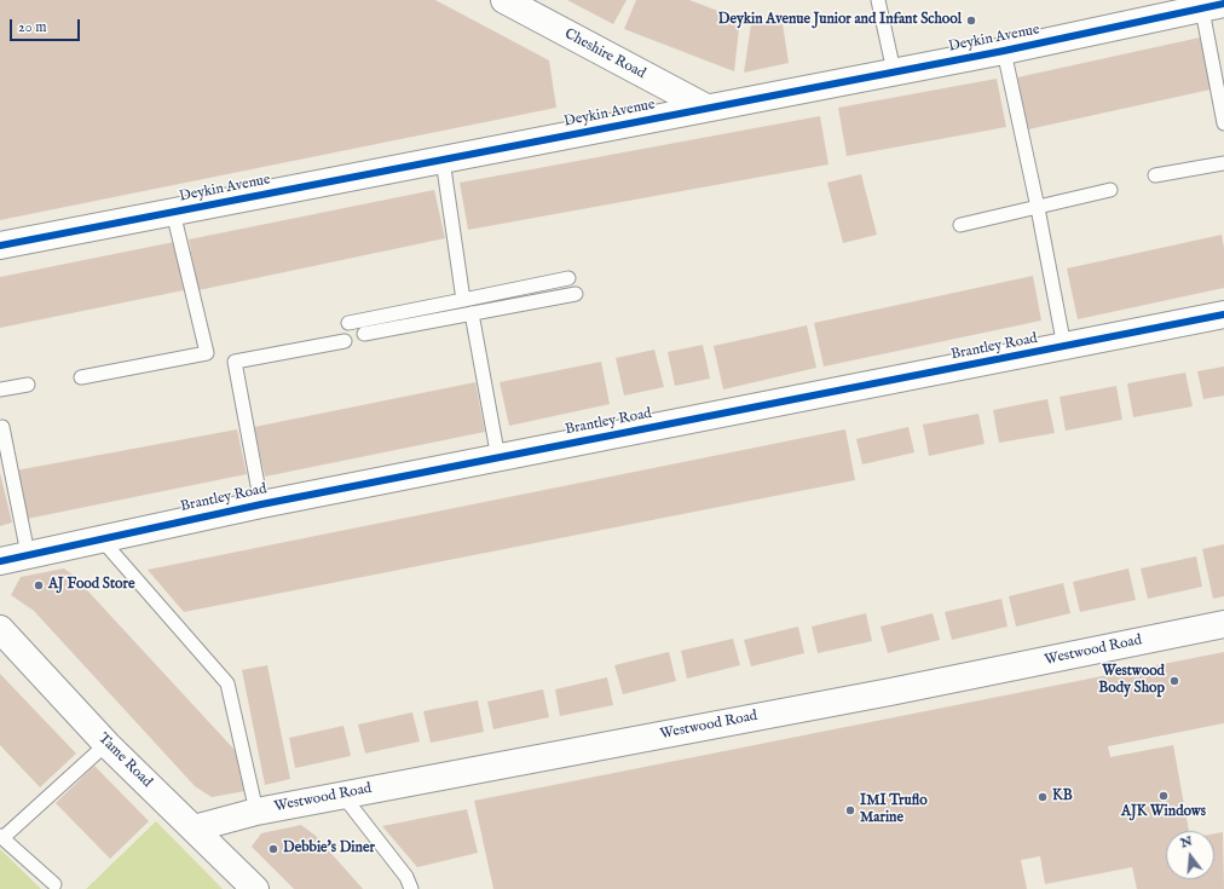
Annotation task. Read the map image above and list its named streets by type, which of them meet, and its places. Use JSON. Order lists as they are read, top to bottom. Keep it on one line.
{"streets":{"street":["Deykin Avenue","Cheshire Road","Brantley Road","Westwood Road","Tame Road"]},"crossings":[["Deykin Avenue","Cheshire Road"],["Westwood Road","Tame Road"]],"places":["Deykin Avenue Junior and Infant School","AJ Food Store","Westwood Body Shop","AJK Windows","KB","IMI Truflo Marine","Debbie's Diner"],"scale_bar":"20 m","north":"top"}
